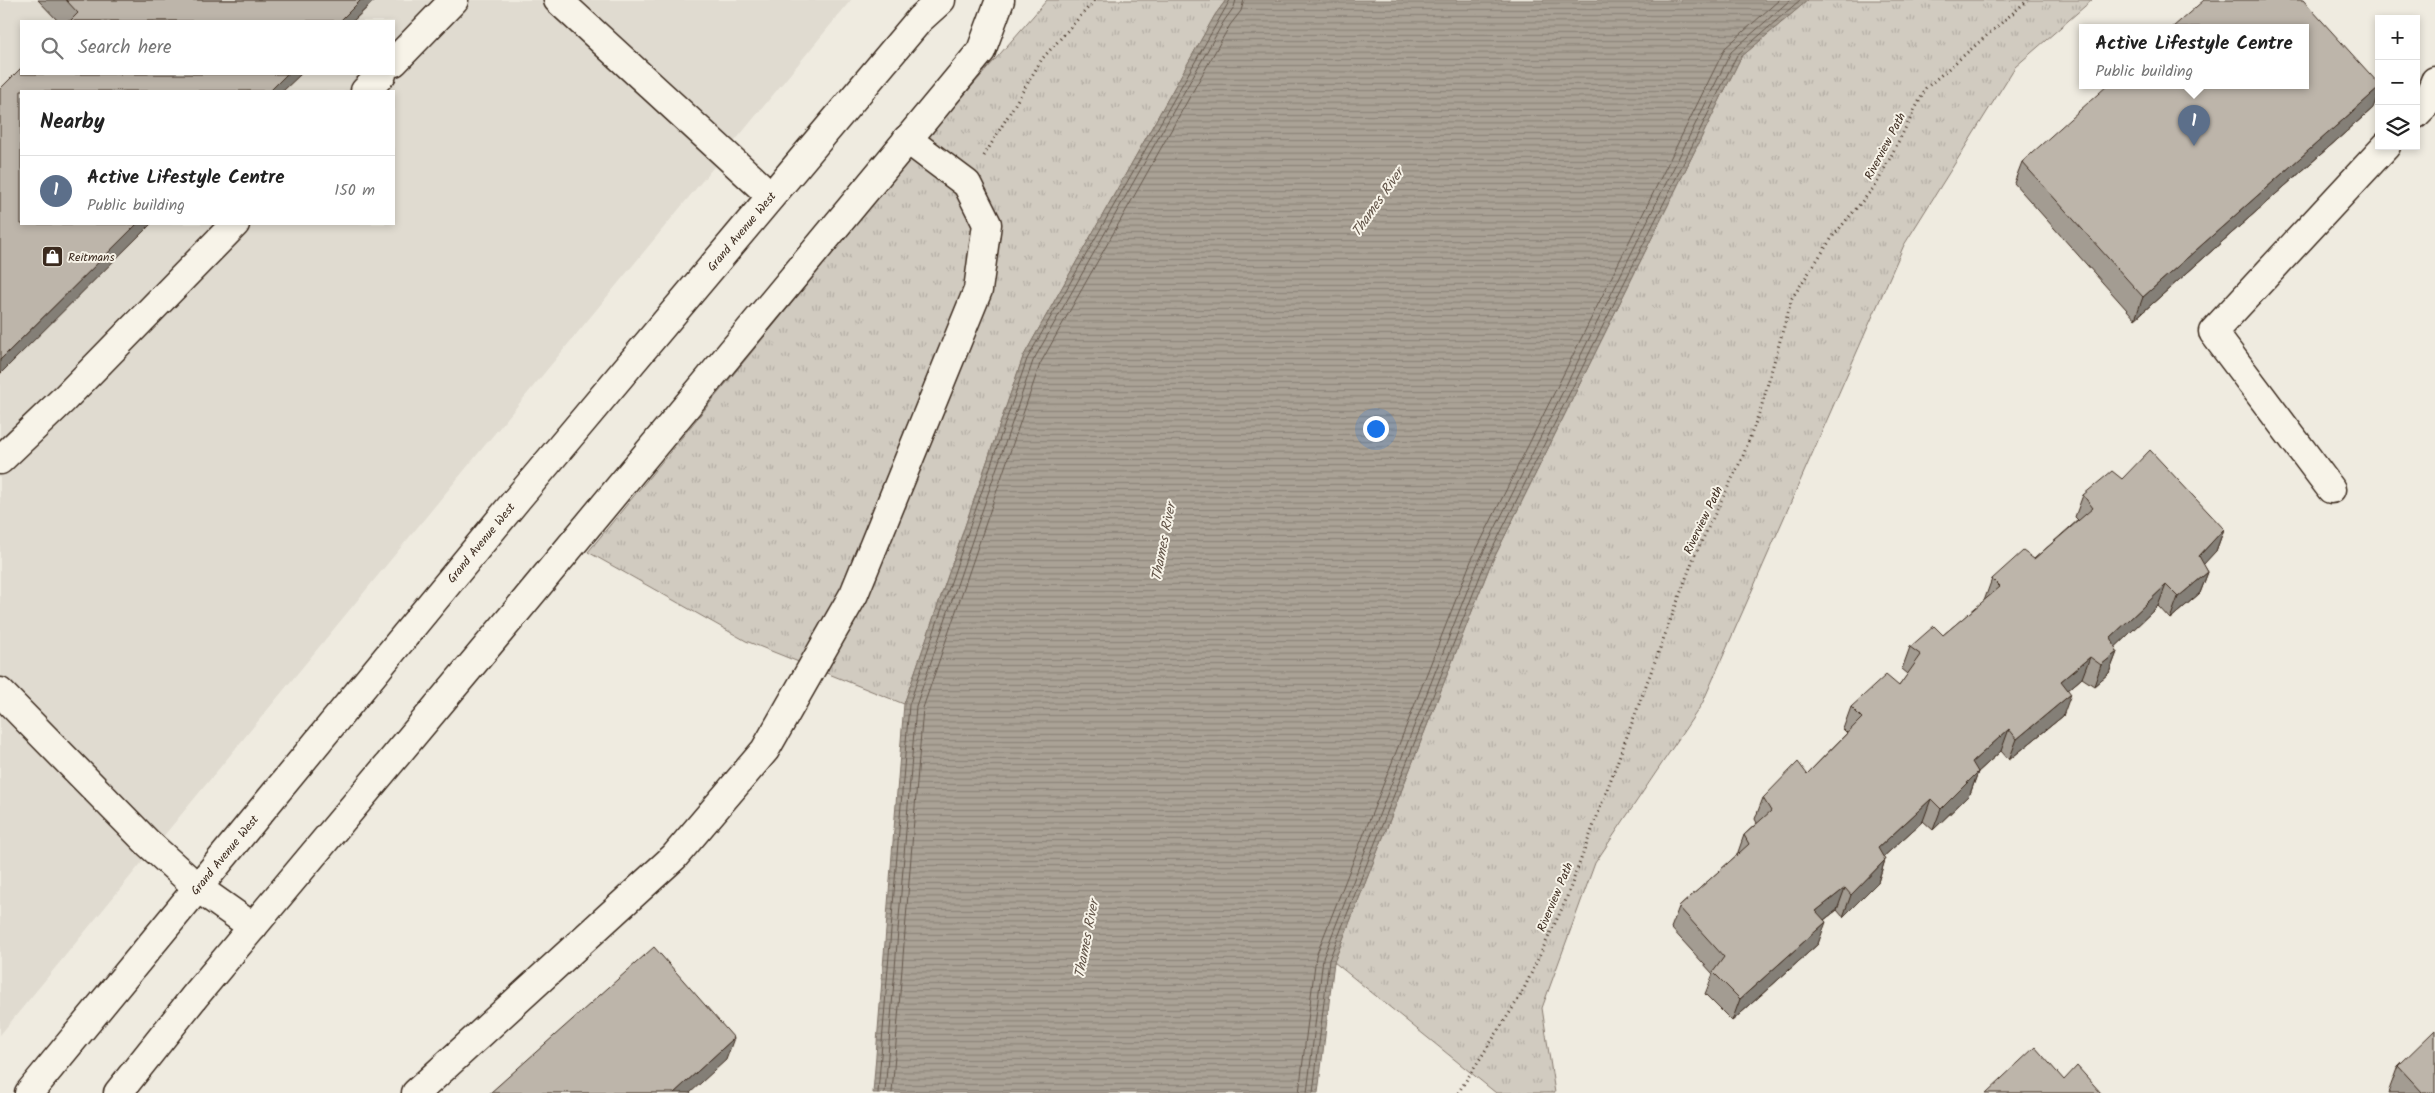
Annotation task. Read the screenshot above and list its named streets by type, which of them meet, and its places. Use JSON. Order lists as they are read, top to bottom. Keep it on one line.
{"streets":{"main road":["Grand Avenue West"],"path":["Riverview Path"]},"water":["Thames River"],"places":{"shop":["Reitmans"]},"page":{"map_buttons":["+","−"],"search":"Search here","popup":["Active Lifestyle Centre","Public building"],"heading":"Nearby","pins":"1","list":[{"mark":"1","name":"Active Lifestyle Centre","note":"Public building","value":"150 m"}]}}
